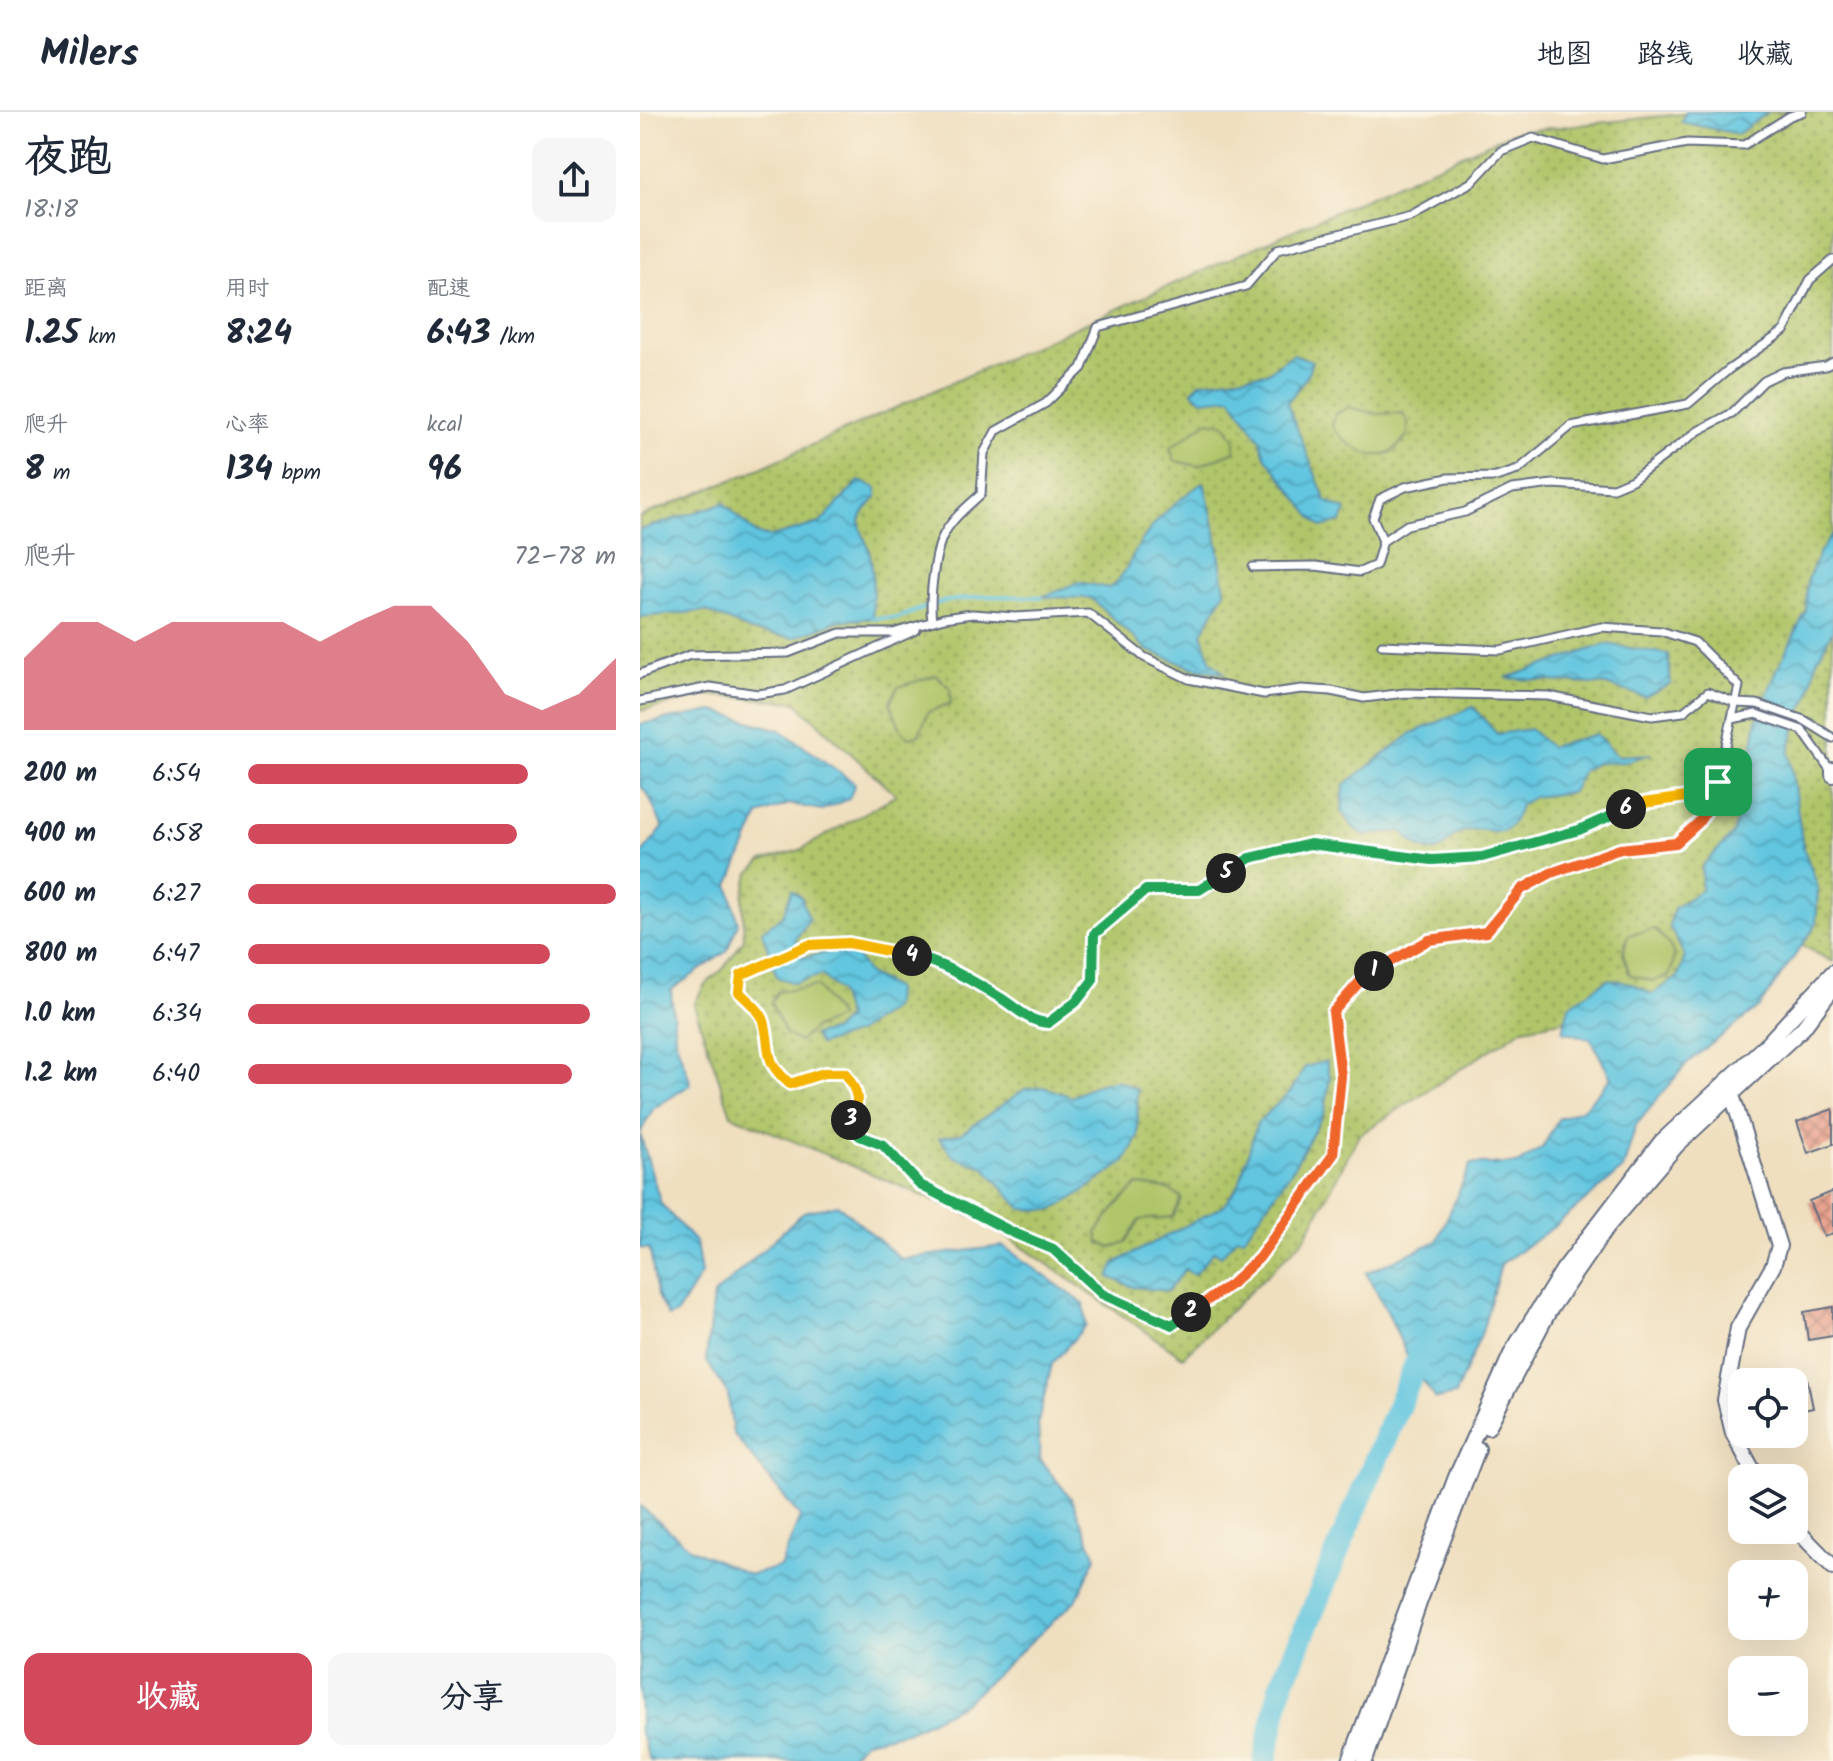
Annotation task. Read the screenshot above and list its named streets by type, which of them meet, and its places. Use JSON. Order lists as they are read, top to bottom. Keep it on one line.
{"page":{"header":"Milers","nav":["地图","路线","收藏"],"heading":["夜跑","18:18"],"stats":[["距离","1.25 km"],["用时","8:24"],["配速","6:43 /km"],["爬升","8 m"],["心率","134 bpm"],["kcal","96"]],"chart":["爬升","72–78 m"],"list":[{"name":"200 m","note":"6:54"},{"name":"400 m","note":"6:58"},{"name":"600 m","note":"6:27"},{"name":"800 m","note":"6:47"},{"name":"1.0 km","note":"6:34"},{"name":"1.2 km","note":"6:40"}],"pins":["6","5","4","1","3","2"],"map_buttons":["+","−"],"buttons":["收藏","分享"]}}
